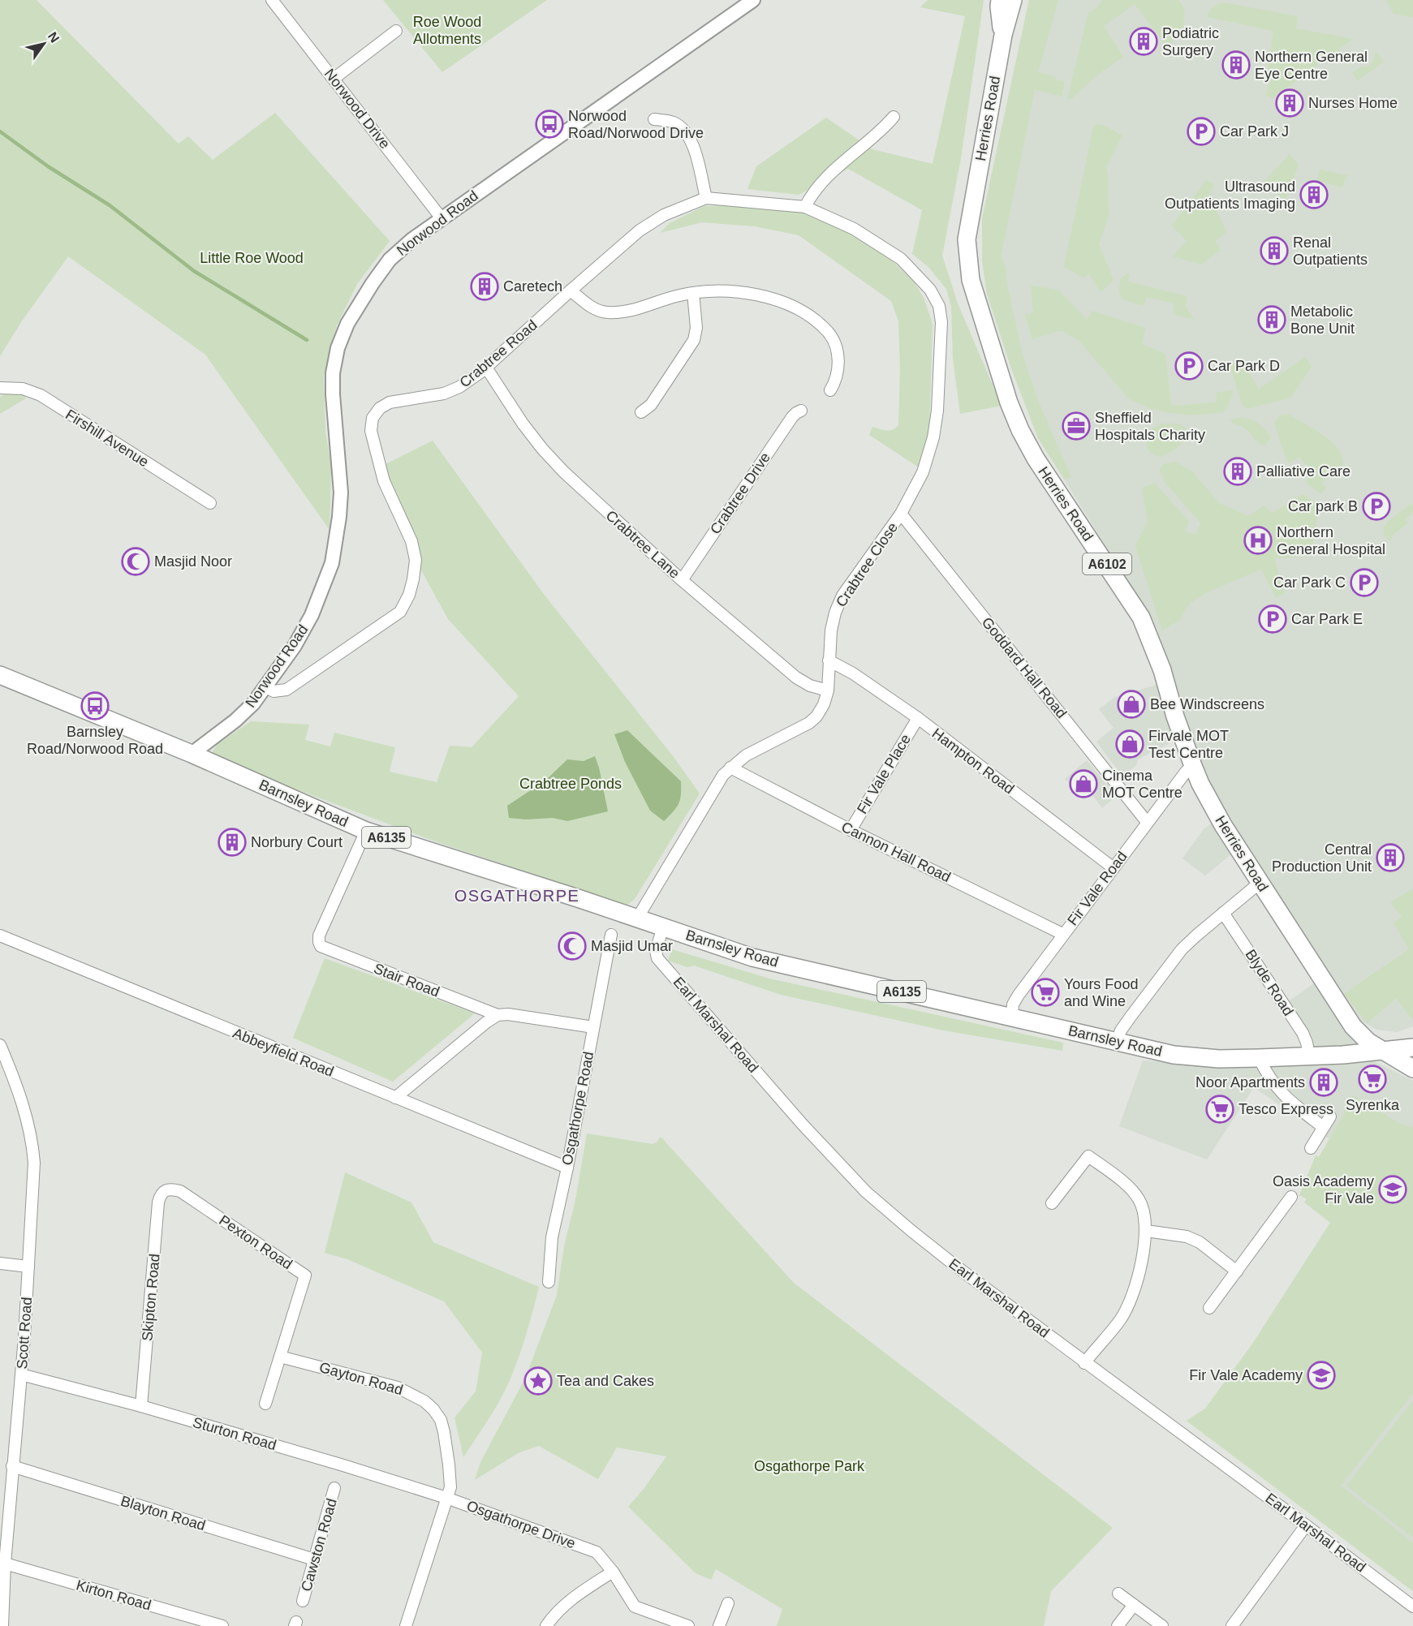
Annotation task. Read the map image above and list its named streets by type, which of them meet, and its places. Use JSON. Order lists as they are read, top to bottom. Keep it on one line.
{"streets":{"main road":["Herries Road","A6102","Barnsley Road","A6135"],"street":["Norwood Drive","Norwood Road","Crabtree Road","Firshill Avenue","Crabtree Drive","Crabtree Lane","Crabtree Close","Goddard Hall Road","Hampton Road","Fir Vale Place","Cannon Hall Road","Fir Vale Road","Stair Road","Blyde Road","Earl Marshal Road","Abbeyfield Road","Osgathorpe Road","Pexton Road","Skipton Road","Scott Road","Gayton Road","Sturton Road","Blayton Road","Osgathorpe Drive","Cawston Road","Kirton Road"]},"crossings":[["Norwood Drive","Norwood Road"],["Herries Road","A6102"],["Herries Road","Barnsley Road"],["Herries Road","Fir Vale Road"],["Norwood Road","Crabtree Road"],["Norwood Road","Barnsley Road"],["Crabtree Road","Crabtree Lane"],["Crabtree Road","Crabtree Close"],["Crabtree Drive","Crabtree Lane"],["Crabtree Lane","Crabtree Close"],["A6102","Barnsley Road"],["Crabtree Close","Goddard Hall Road"],["Crabtree Close","Hampton Road"],["Crabtree Close","Barnsley Road"],["Crabtree Close","Cannon Hall Road"],["Goddard Hall Road","Fir Vale Road"],["Hampton Road","Fir Vale Place"],["Hampton Road","Fir Vale Road"],["Fir Vale Place","Cannon Hall Road"],["Barnsley Road","Fir Vale Road"],["Barnsley Road","Stair Road"],["Barnsley Road","Blyde Road"],["Barnsley Road","Earl Marshal Road"],["Cannon Hall Road","Fir Vale Road"],["Stair Road","Osgathorpe Road"],["Abbeyfield Road","Osgathorpe Road"],["Pexton Road","Skipton Road"],["Pexton Road","Gayton Road"],["Skipton Road","Sturton Road"],["Scott Road","Sturton Road"],["Scott Road","Blayton Road"],["Scott Road","Kirton Road"],["Gayton Road","Sturton Road"],["Gayton Road","Osgathorpe Drive"],["Sturton Road","Osgathorpe Drive"],["Blayton Road","Cawston Road"]],"districts":["OSGATHORPE"],"parks":["Roe Wood Allotments","Little Roe Wood","Crabtree Ponds","Osgathorpe Park"],"places":{"building":["Podiatric Surgery","Northern General Eye Centre","Nurses Home","Ultrasound Outpatients Imaging","Renal Outpatients","Caretech","Metabolic Bone Unit","Palliative Care","Norbury Court","Central Production Unit","Noor Apartments"],"bus stop":["Norwood Road/Norwood Drive","Barnsley Road/Norwood Road"],"parking":["Car Park J","Car Park D","Car park B","Car Park C","Car Park E"],"office":["Sheffield Hospitals Charity"],"hospital":["Northern General Hospital"],"mosque":["Masjid Noor","Masjid Umar"],"shop":["Bee Windscreens","Firvale MOT Test Centre","Cinema MOT Centre"],"supermarket":["Yours Food and Wine","Syrenka","Tesco Express"],"school or university":["Oasis Academy Fir Vale","Fir Vale Academy"],"place":["Tea and Cakes"]},"north":"top right"}
